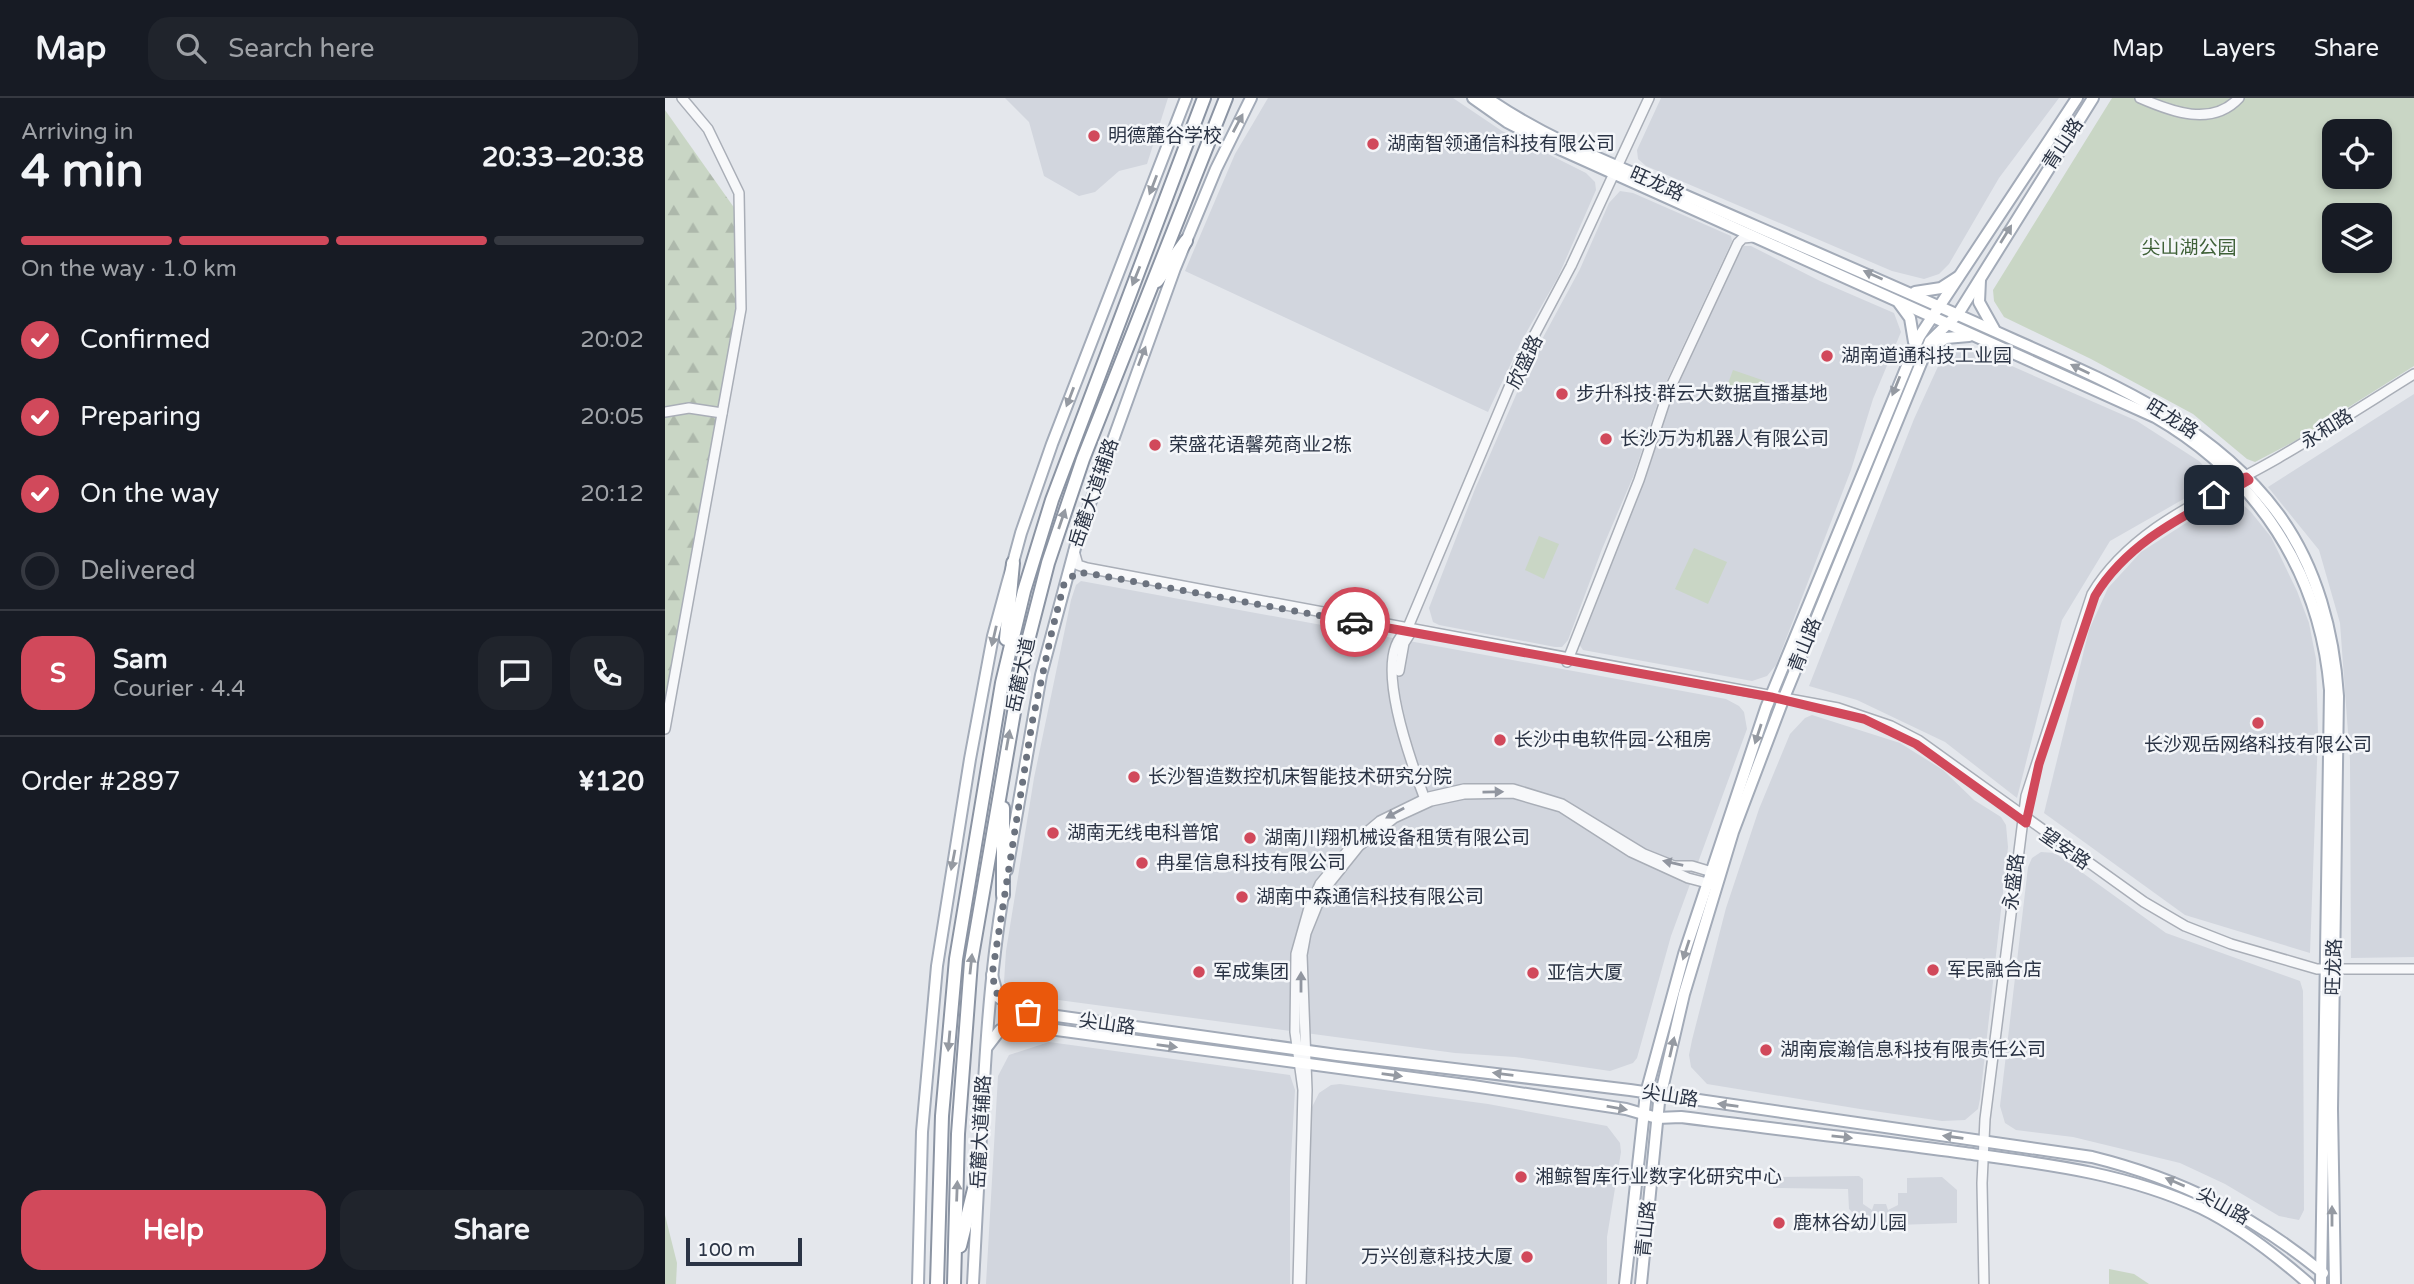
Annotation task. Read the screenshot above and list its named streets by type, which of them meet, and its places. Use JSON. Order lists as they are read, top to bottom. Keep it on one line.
{"streets":{"highway":["岳麓大道"],"main road":["青山路","旺龙路","岳麓大道辅路","尖山路"],"street":["欣盛路","永和路","望安路","永盛路"]},"crossings":[["青山路","旺龙路"],["青山路","望安路"],["青山路","尖山路"],["旺龙路","欣盛路"],["旺龙路","永和路"],["旺龙路","望安路"],["旺龙路","永盛路"],["旺龙路","尖山路"],["欣盛路","望安路"],["永和路","永盛路"],["岳麓大道辅路","望安路"],["岳麓大道辅路","尖山路"],["望安路","永盛路"],["永盛路","尖山路"]],"parks":["尖山湖公园"],"places":["明德麓谷学校","湖南智领通信科技有限公司","湖南道通科技工业园","步升科技·群云大数据直播基地","长沙万为机器人有限公司","荣盛花语馨苑商业2栋","长沙观岳网络科技有限公司","长沙中电软件园-公租房","长沙智造数控机床智能技术研究分院","湖南无线电科普馆","湖南川翔机械设备租赁有限公司","冉星信息科技有限公司","湖南中森通信科技有限公司","军民融合店","军成集团","亚信大厦","湖南宸瀚信息科技有限责任公司","湘鲸智库行业数字化研究中心","鹿林谷幼儿园","万兴创意科技大厦"],"scale_bar":"100 m","page":{"header":"Map","search":"Search here","nav":["Map","Layers","Share"],"heading":["4 min","Arriving in","20:33–20:38"],"panel":["Sam","Courier · 4.4","Order #2897","¥120"],"bar":"On the way · 1.0 km","list":[["Confirmed","20:02"],["Preparing","20:05"],["On the way","20:12"],"Delivered"],"round":"S","buttons":["Help","Share"],"scale":"100 m"}}
